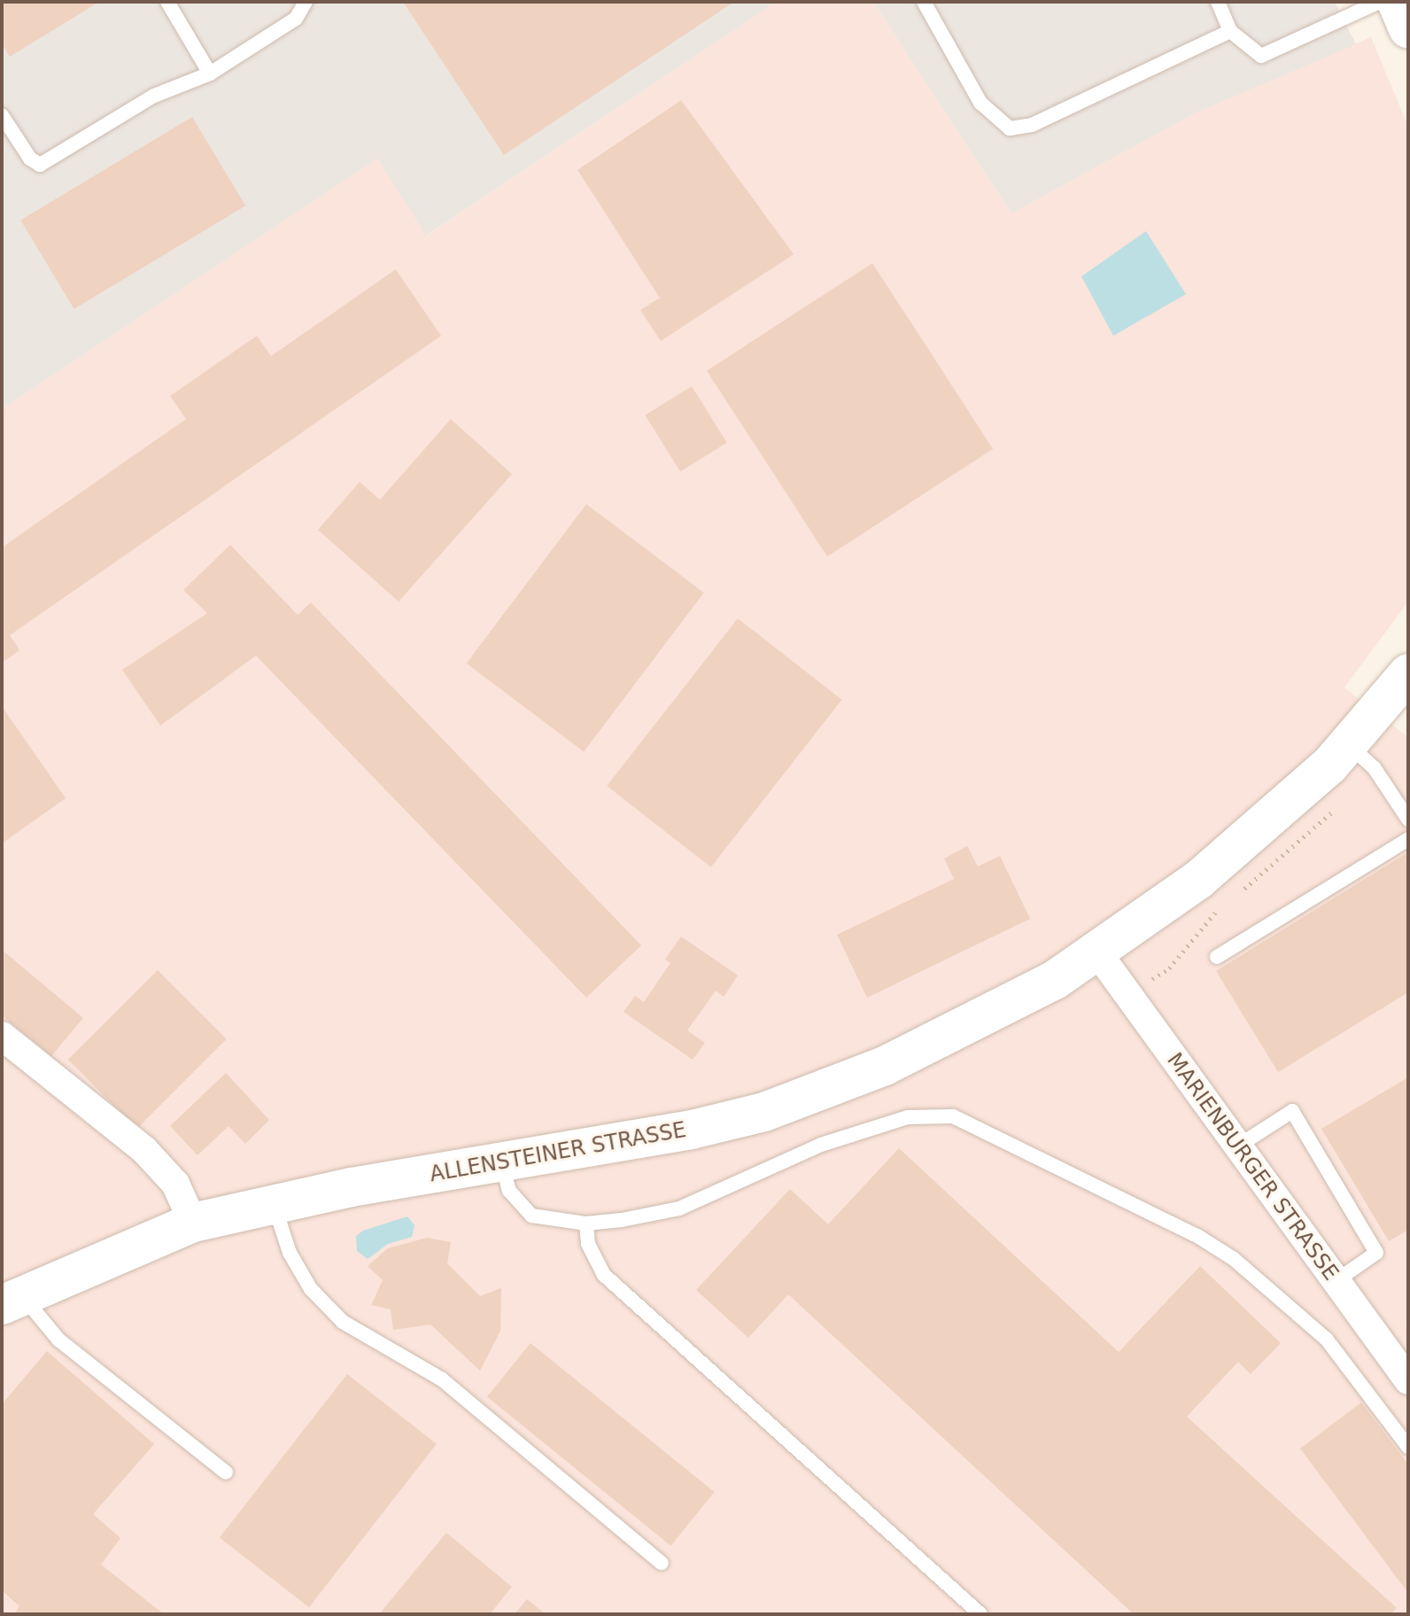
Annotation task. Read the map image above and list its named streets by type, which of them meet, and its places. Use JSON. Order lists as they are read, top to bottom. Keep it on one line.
{"streets":{"street":["ALLENSTEINER STRASSE","MARIENBURGER STRASSE"]},"crossings":[["ALLENSTEINER STRASSE","MARIENBURGER STRASSE"]]}
